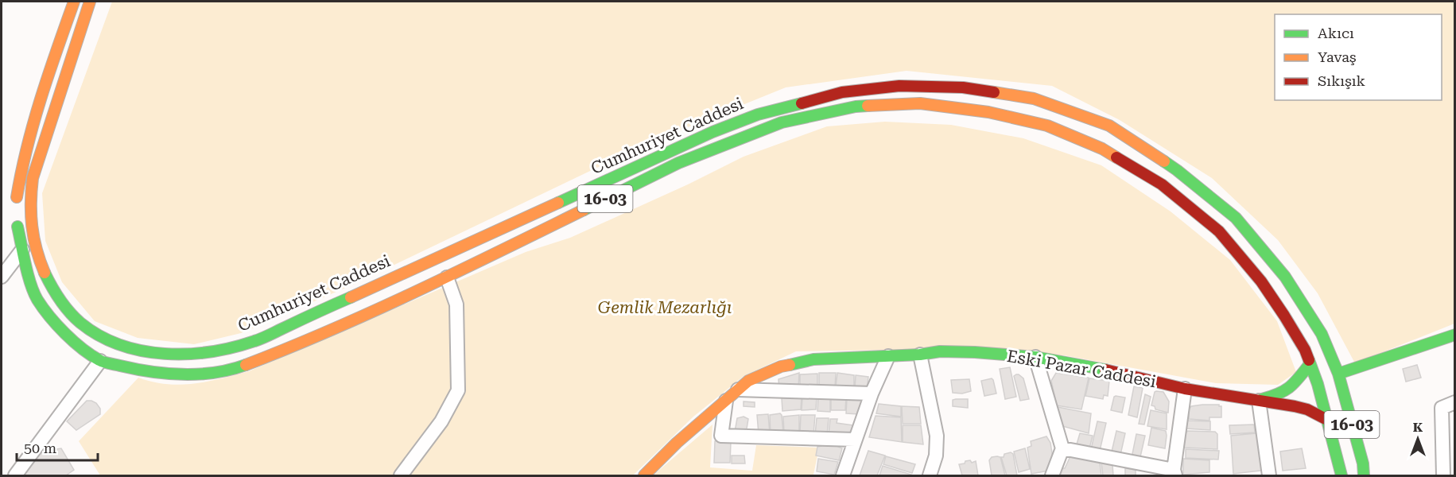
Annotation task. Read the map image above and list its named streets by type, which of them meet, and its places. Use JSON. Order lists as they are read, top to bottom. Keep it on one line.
{"streets":{"main road":["Cumhuriyet Caddesi","16-03","Eski Pazar Caddesi"]},"crossings":[["Cumhuriyet Caddesi","Eski Pazar Caddesi"]],"parks":["Gemlik Mezarlığı"],"legend":["Akıcı","Yavaş","Sıkışık"],"scale_bar":"50 m","north":"top"}
